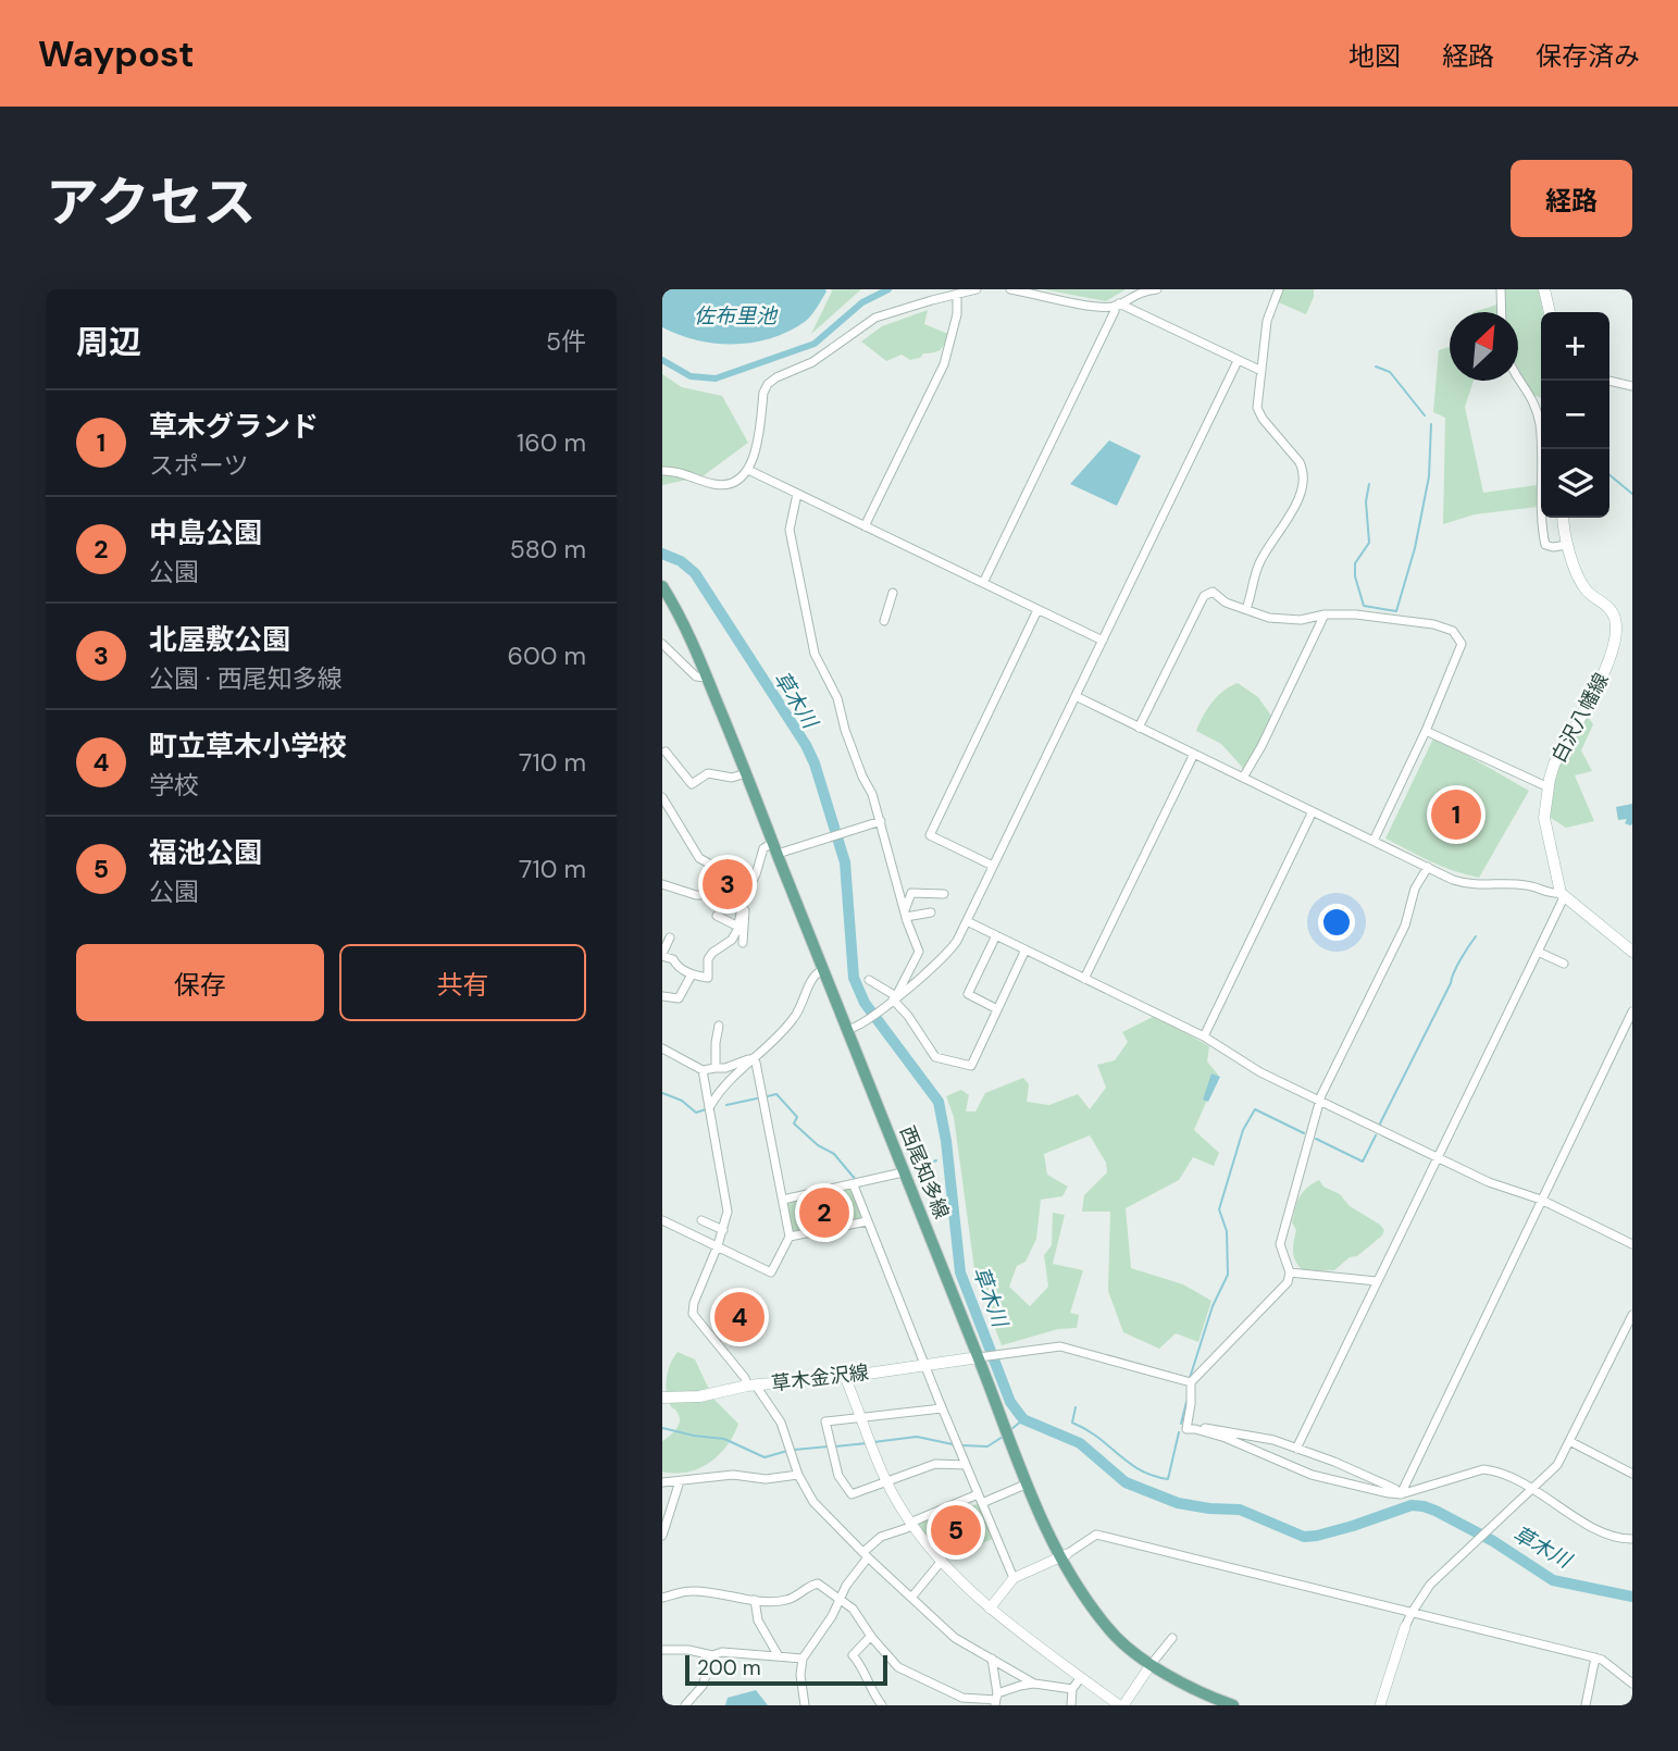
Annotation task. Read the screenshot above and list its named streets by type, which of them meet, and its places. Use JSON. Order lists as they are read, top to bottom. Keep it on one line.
{"streets":{"main road":["白沢八幡線","西尾知多線","草木金沢線"]},"crossings":[["西尾知多線","草木金沢線"]],"water":["佐布里池","草木川"],"scale_bar":"200 m","north":"top right","page":{"header":"Waypost","nav":["地図","経路","保存済み"],"title":"アクセス","buttons":["経路",["保存","共有"]],"heading":["周辺","5件"],"map_buttons":["+","−"],"list":[{"mark":"1","name":"草木グランド","note":"スポーツ","value":"160 m"},{"mark":"2","name":"中島公園","note":"公園","value":"580 m"},{"mark":"3","name":"北屋敷公園","note":"公園 · 西尾知多線","value":"600 m"},{"mark":"4","name":"町立草木小学校","note":"学校","value":"710 m"},{"mark":"5","name":"福池公園","note":"公園","value":"710 m"}],"pins":["1","3","2","4","5"],"scale":"200 m"}}
